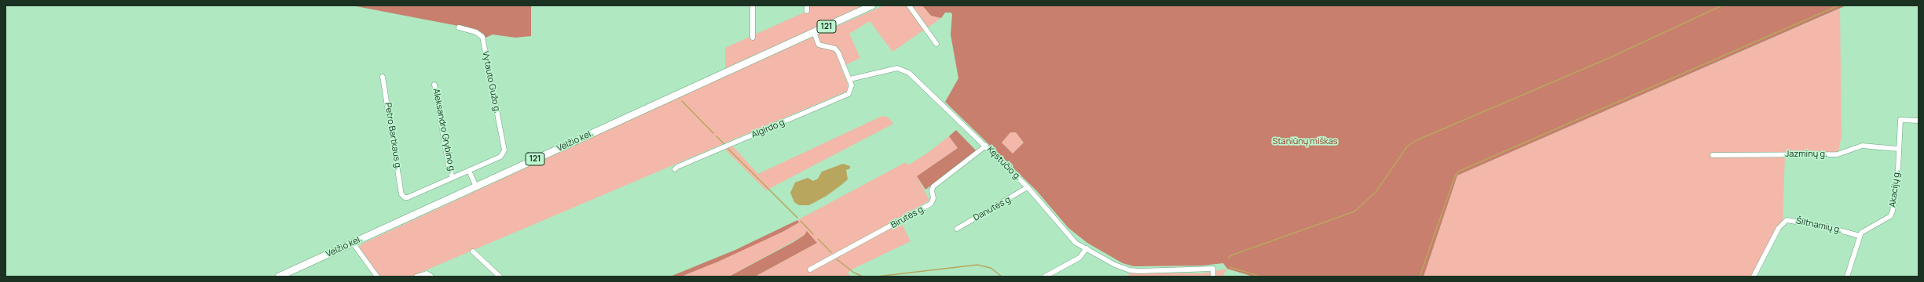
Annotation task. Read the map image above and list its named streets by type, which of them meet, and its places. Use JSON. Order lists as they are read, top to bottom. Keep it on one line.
{"streets":{"main road":["121","Velžio kel."],"street":["Vytauto Gužo g.","Algirdo g.","Aleksandro Grybino g.","Petro Bartkaus g.","Jazminų g.","Kęstučio g.","Akacijų g.","Danutės g.","Birutės g.","Šiltnamių g."]},"crossings":[["Algirdo g.","Kęstučio g."],["Aleksandro Grybino g.","Petro Bartkaus g."],["Jazminų g.","Akacijų g."],["Kęstučio g.","Danutės g."],["Kęstučio g.","Birutės g."],["Akacijų g.","Šiltnamių g."]],"parks":["Staniūnų miškas"]}
